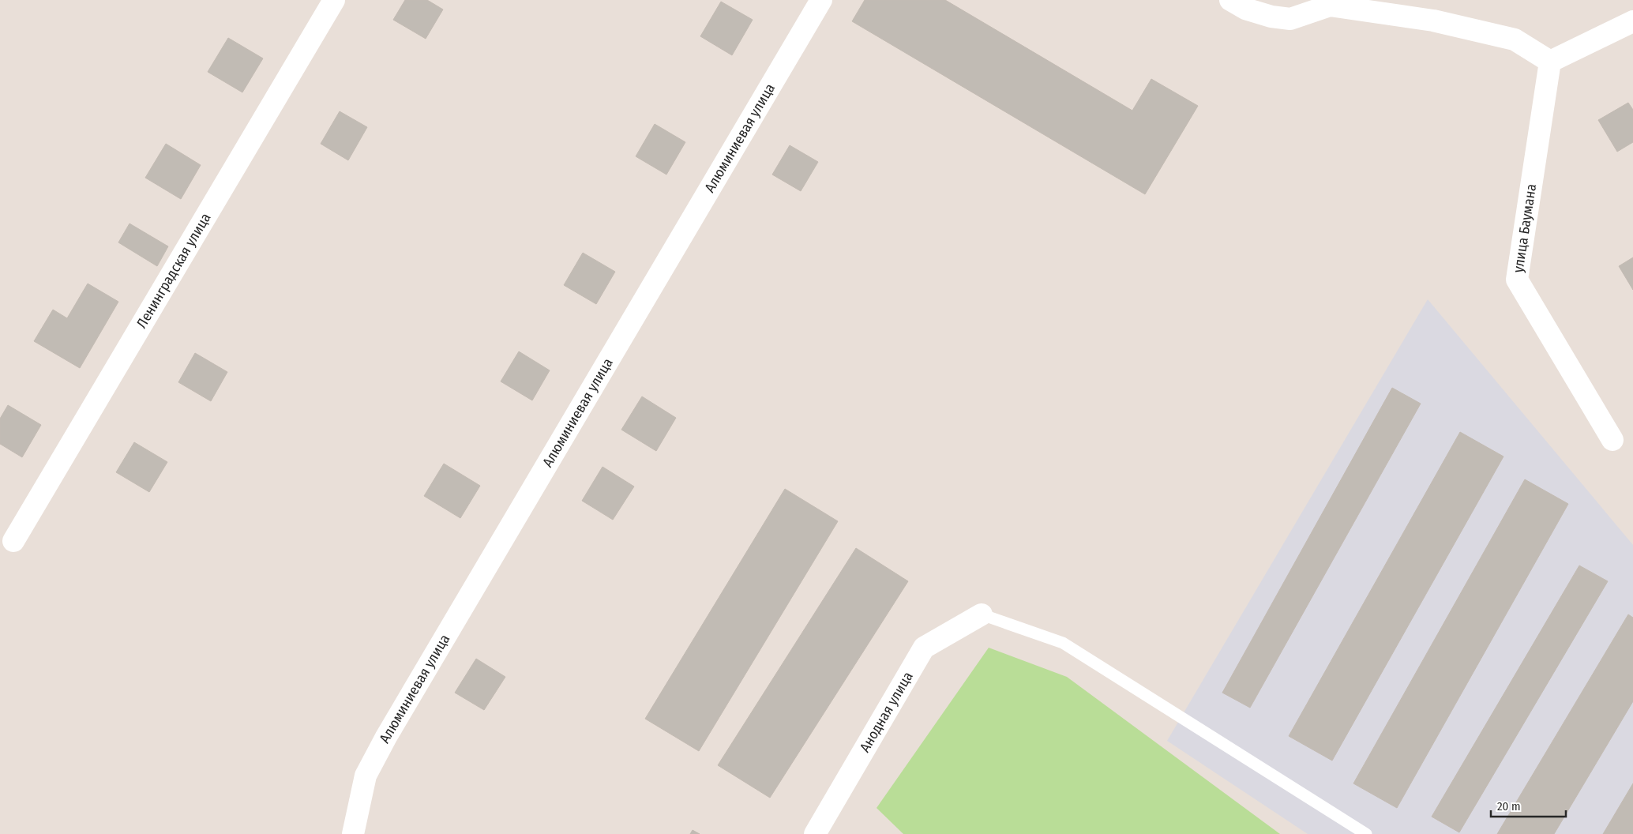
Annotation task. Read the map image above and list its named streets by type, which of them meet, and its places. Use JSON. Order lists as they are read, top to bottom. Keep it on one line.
{"streets":{"street":["Алюминиевая улица","улица Баумана","Ленинградская улица","Анодная улица"]},"scale_bar":"20 m"}
